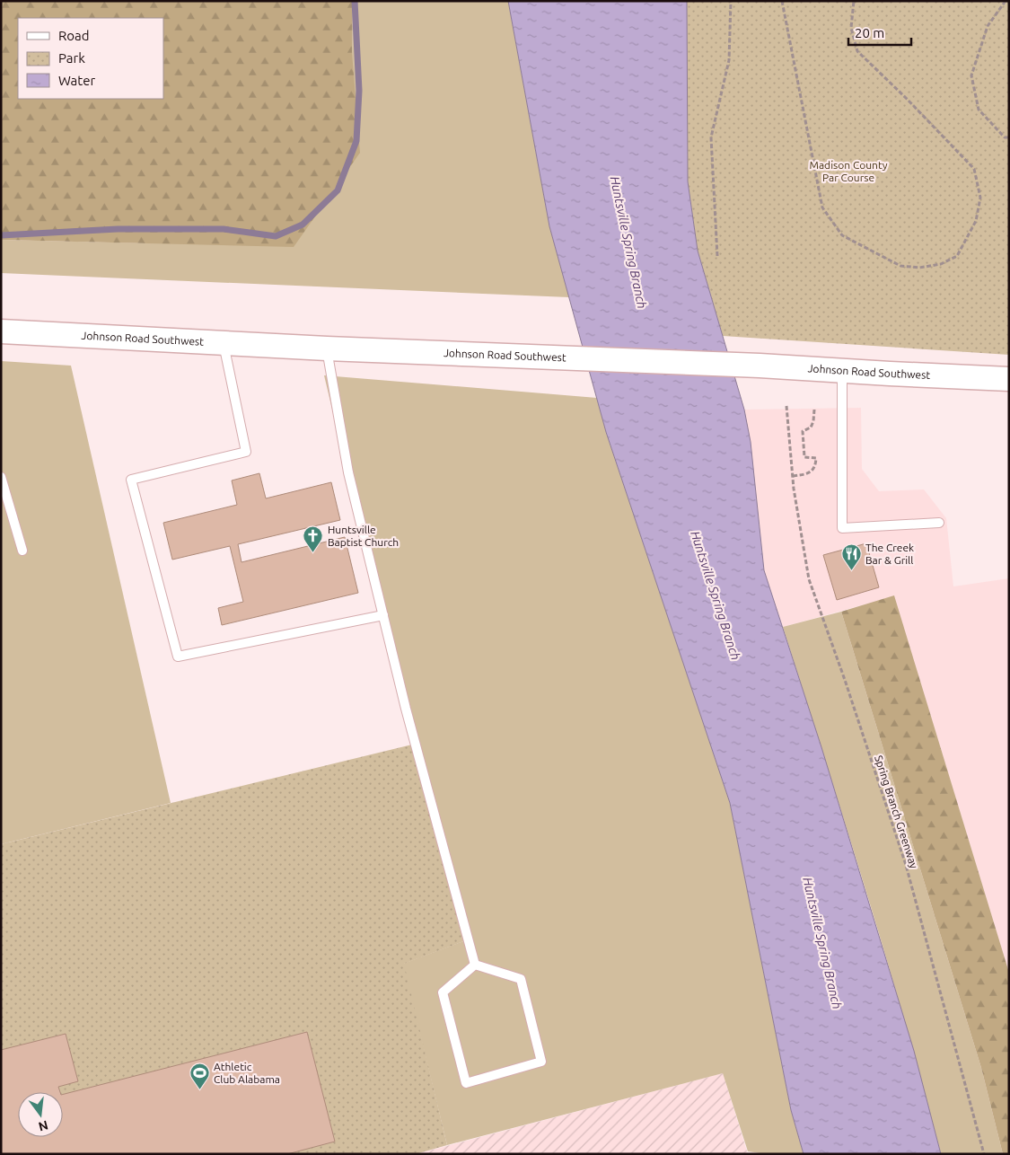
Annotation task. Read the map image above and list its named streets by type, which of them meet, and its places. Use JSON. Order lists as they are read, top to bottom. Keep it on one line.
{"streets":{"street":["Johnson Road Southwest"],"path":["Spring Branch Greenway"]},"water":["Huntsville Spring Branch"],"parks":["Madison County Par Course"],"places":{"church":["Huntsville Baptist Church"],"restaurant":["The Creek Bar & Grill"],"sports":["Athletic Club Alabama"]},"legend":["Road","Park","Water"],"scale_bar":"20 m","north":"bottom"}
